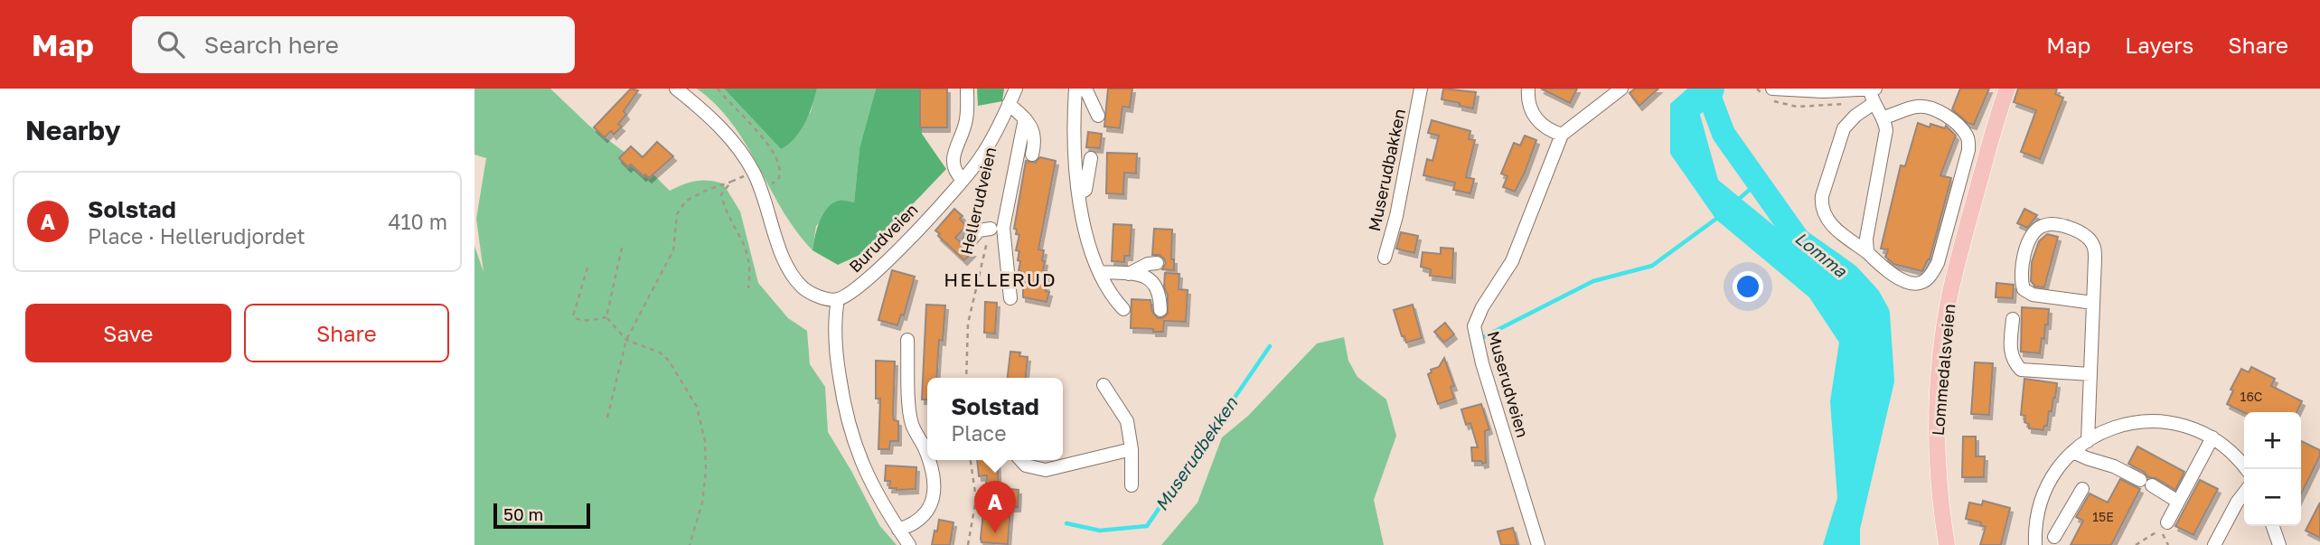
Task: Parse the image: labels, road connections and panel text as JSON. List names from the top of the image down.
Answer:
{
  "streets": {
    "main road": ["Lommedalsveien"],
    "street": ["Muserudbakken", "Burudveien", "Muserudveien"],
    "path": ["Hellerudveien"]
  },
  "districts": ["HELLERUD"],
  "water": ["Lomma", "Muserudbekken"],
  "house_numbers": ["16C", "15E"],
  "scale_bar": "50 m",
  "page": {
    "header": "Map",
    "search": "Search here",
    "nav": ["Map", "Layers", "Share"],
    "heading": "Nearby",
    "list": [
      {
        "mark": "A",
        "name": "Solstad",
        "note": "Place · Hellerudjordet",
        "value": "410 m"
      }
    ],
    "buttons": ["Save", "Share"],
    "popup": ["Solstad", "Place"],
    "map_buttons": ["+", "−"],
    "pins": "A",
    "scale": "50 m"
  }
}
